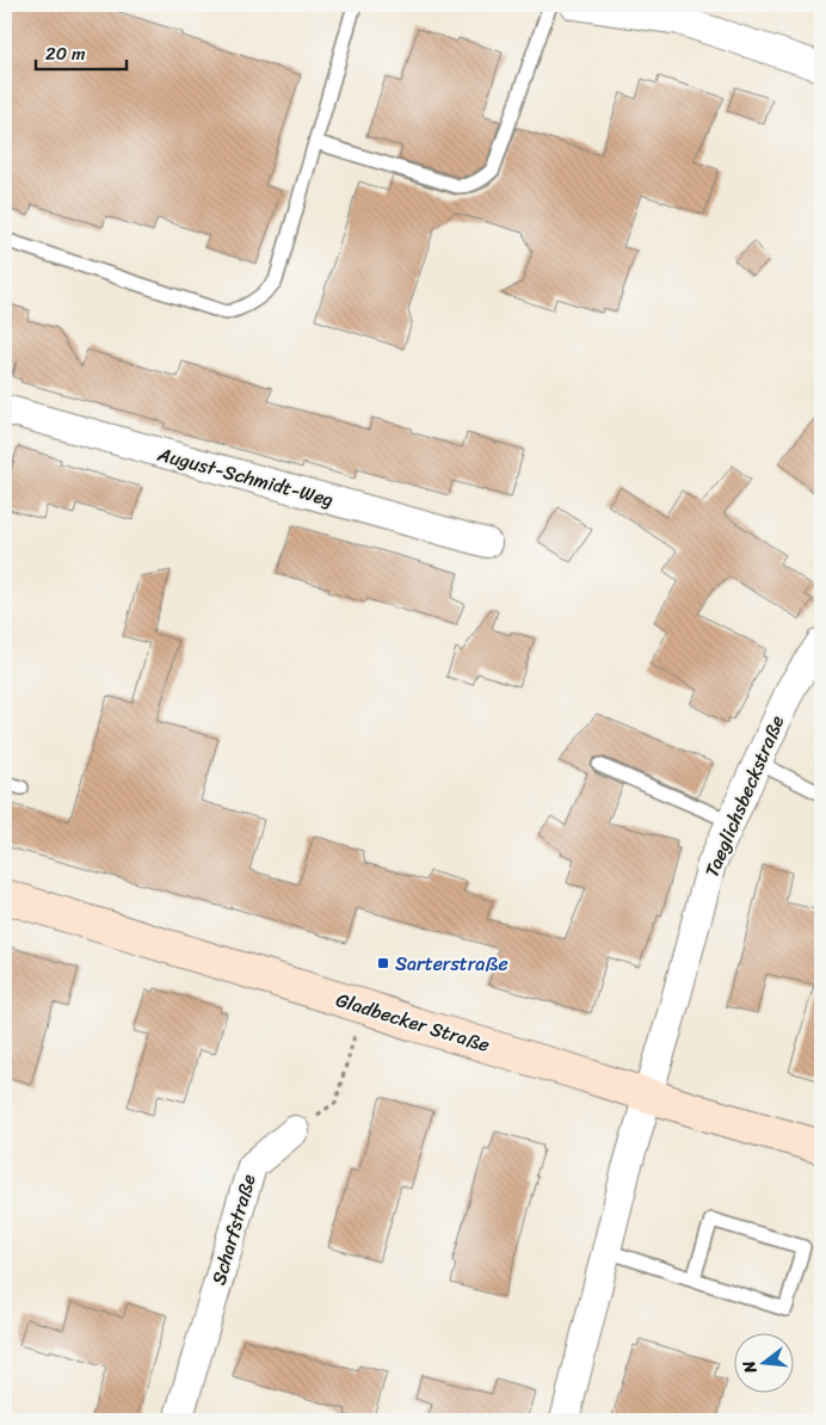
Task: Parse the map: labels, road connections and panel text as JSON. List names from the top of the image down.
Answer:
{
  "streets": {
    "main road": ["Gladbecker Straße"],
    "street": ["August-Schmidt-Weg", "Taeglichsbeckstraße", "Scharfstraße"]
  },
  "crossings": [
    ["Taeglichsbeckstraße", "Gladbecker Straße"]
  ],
  "places": {
    "transit": ["Sarterstraße"]
  },
  "scale_bar": "20 m",
  "north": "left"
}
